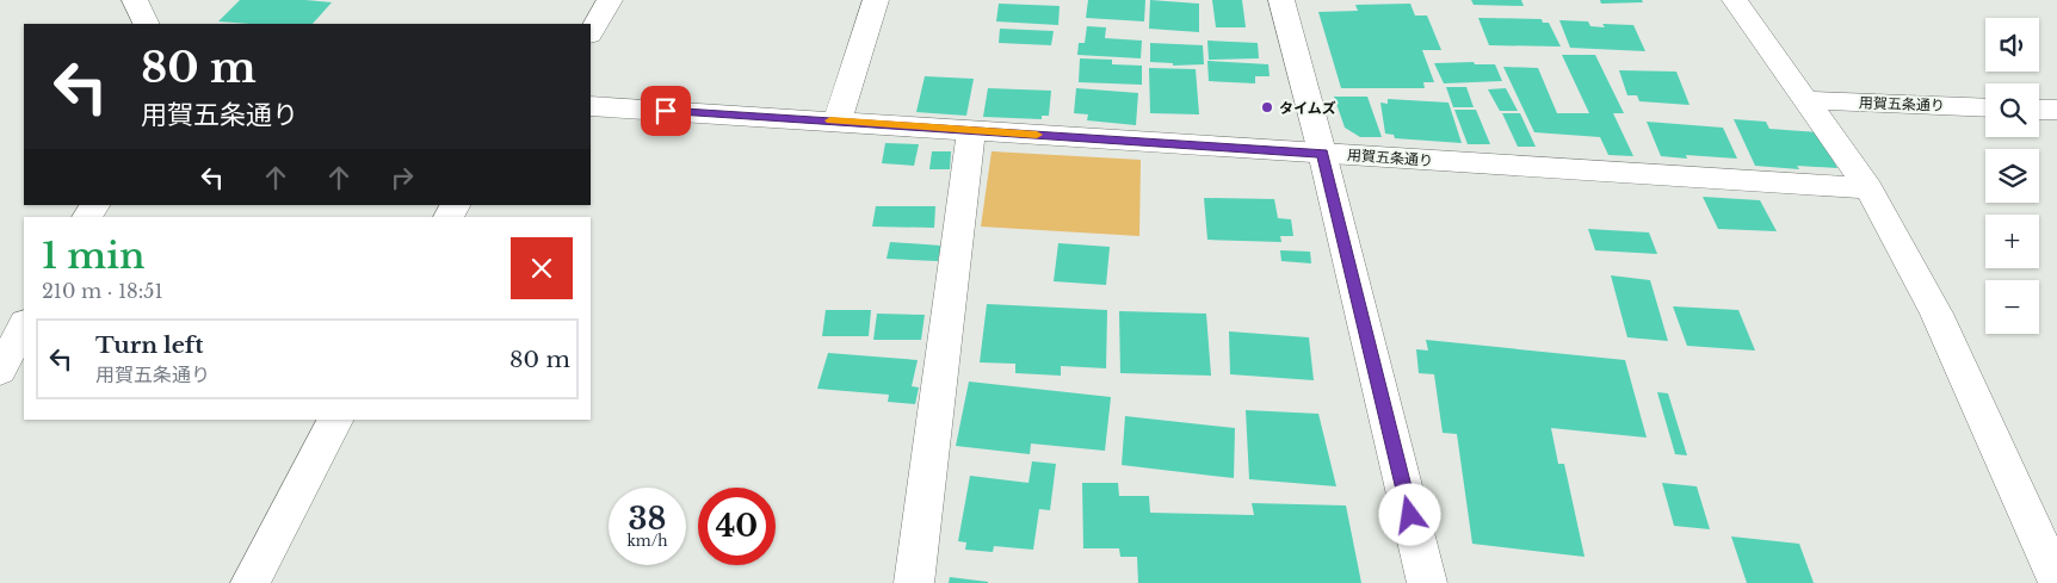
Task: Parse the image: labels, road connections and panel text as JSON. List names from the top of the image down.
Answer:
{
  "streets": {
    "street": ["用賀五条通り"]
  },
  "places": ["タイムズ"],
  "page": {
    "map_buttons": ["+", "−"],
    "turn": ["80 m", "用賀五条通り"],
    "heading": ["1 min", "210 m · 18:51"],
    "list": [
      {
        "name": "Turn left",
        "note": "用賀五条通り",
        "value": "80 m"
      }
    ],
    "speed": "38 km/h",
    "limit": "40"
  }
}
